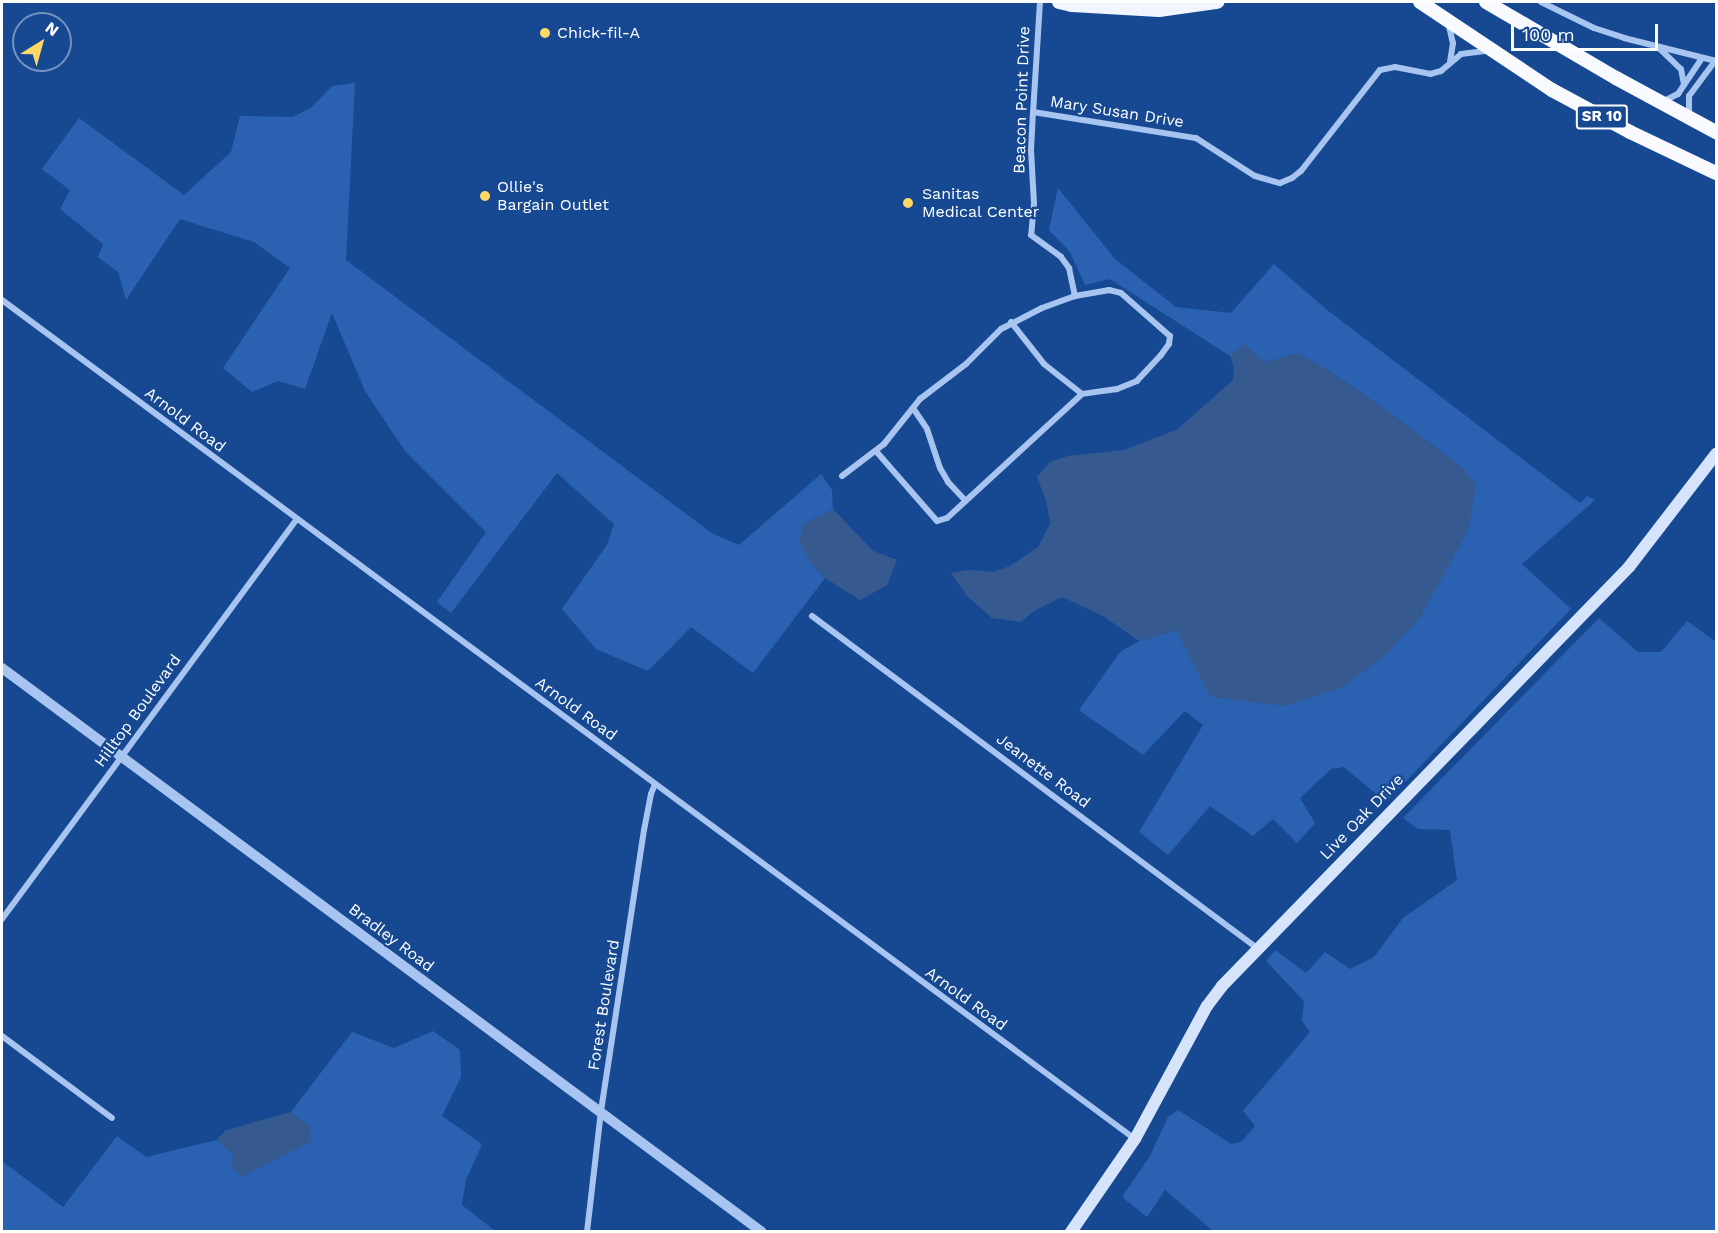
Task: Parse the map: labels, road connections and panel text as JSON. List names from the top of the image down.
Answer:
{
  "streets": {
    "highway": ["SR 10"],
    "main road": ["Live Oak Drive"],
    "street": [
      "Beacon Point Drive",
      "Mary Susan Drive",
      "Arnold Road",
      "Hilltop Boulevard",
      "Jeanette Road",
      "Bradley Road",
      "Forest Boulevard"
    ]
  },
  "crossings": [
    ["Beacon Point Drive", "Mary Susan Drive"],
    ["Mary Susan Drive", "SR 10"],
    ["Arnold Road", "Hilltop Boulevard"],
    ["Arnold Road", "Live Oak Drive"],
    ["Arnold Road", "Forest Boulevard"],
    ["Hilltop Boulevard", "Bradley Road"],
    ["Jeanette Road", "Live Oak Drive"],
    ["Bradley Road", "Forest Boulevard"]
  ],
  "places": ["Chick-fil-A", "Ollie's Bargain Outlet", "Sanitas Medical Center"],
  "scale_bar": "100 m",
  "north": "top right"
}
